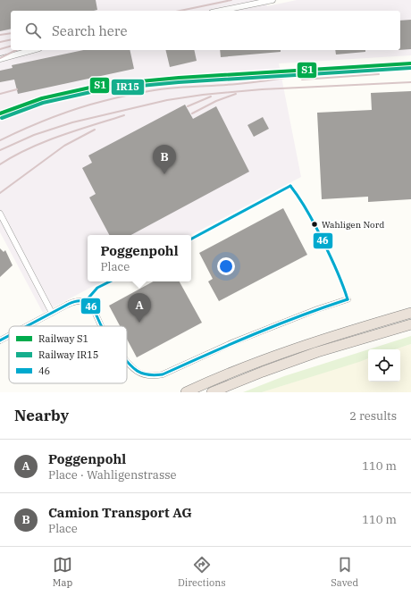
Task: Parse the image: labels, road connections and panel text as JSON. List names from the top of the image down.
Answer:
{
  "places": ["Wahligen Nord"],
  "lines": ["rail line S1", "rail line IR15", "transit line 46"],
  "legend": ["Railway S1", "Railway IR15", "46"],
  "page": {
    "search": "Search here",
    "pins": ["B", "A"],
    "popup": ["Poggenpohl", "Place"],
    "heading": ["Nearby", "2 results"],
    "list": [
      {
        "mark": "A",
        "name": "Poggenpohl",
        "note": "Place · Wahligenstrasse",
        "value": "110 m"
      },
      {
        "mark": "B",
        "name": "Camion Transport AG",
        "note": "Place",
        "value": "110 m"
      }
    ],
    "nav": ["Map", "Directions", "Saved"]
  }
}
